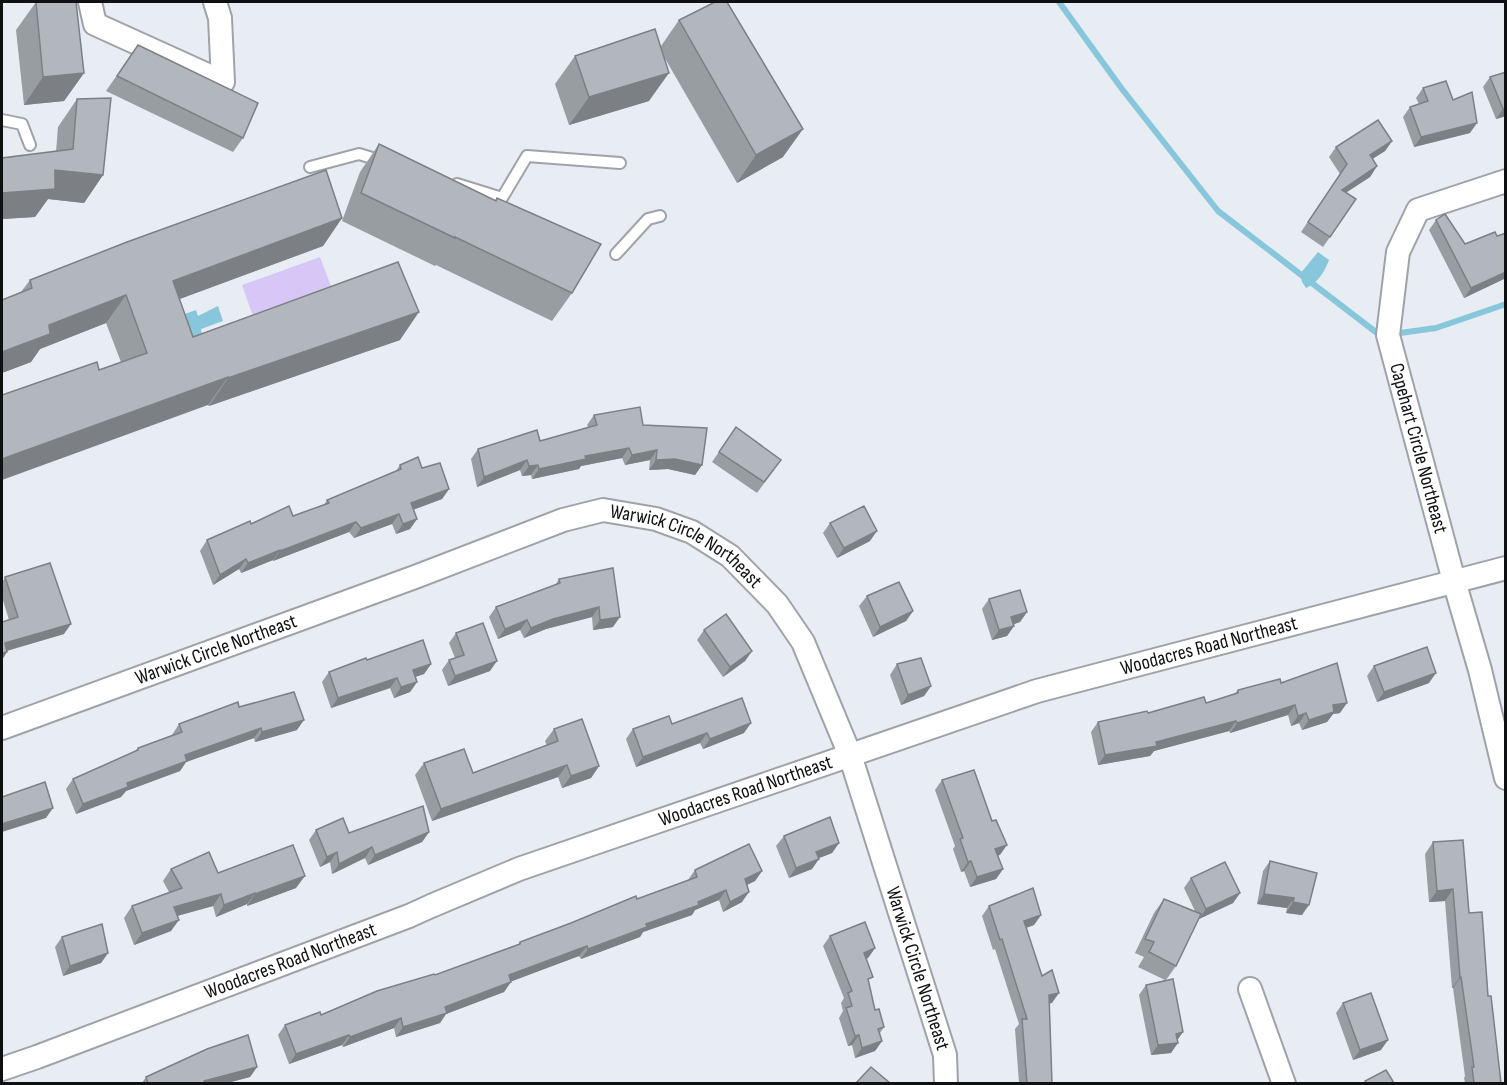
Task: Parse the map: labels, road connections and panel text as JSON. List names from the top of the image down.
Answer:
{
  "streets": {
    "street": ["Capehart Circle Northeast", "Warwick Circle Northeast", "Woodacres Road Northeast"]
  },
  "crossings": [
    ["Capehart Circle Northeast", "Woodacres Road Northeast"],
    ["Warwick Circle Northeast", "Woodacres Road Northeast"]
  ]
}
